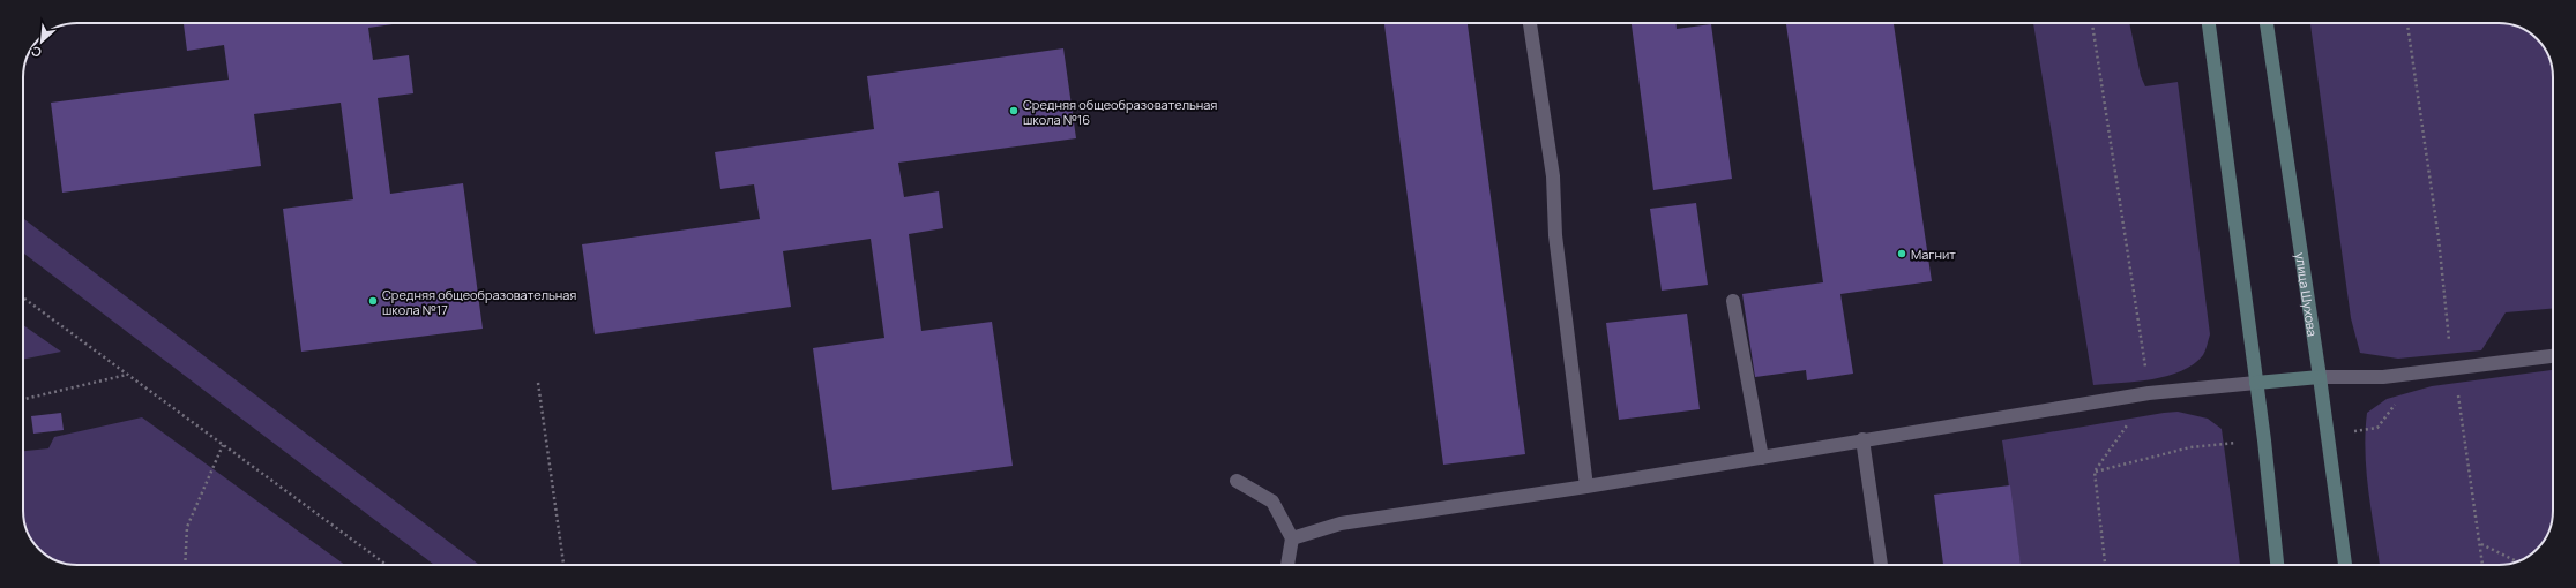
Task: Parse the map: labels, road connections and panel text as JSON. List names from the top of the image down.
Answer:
{
  "streets": {
    "main road": ["улица Шухова"]
  },
  "places": ["Средняя общеобразовательная школа №16", "Магнит", "Средняя общеобразовательная школа №17"],
  "north": "bottom left"
}
